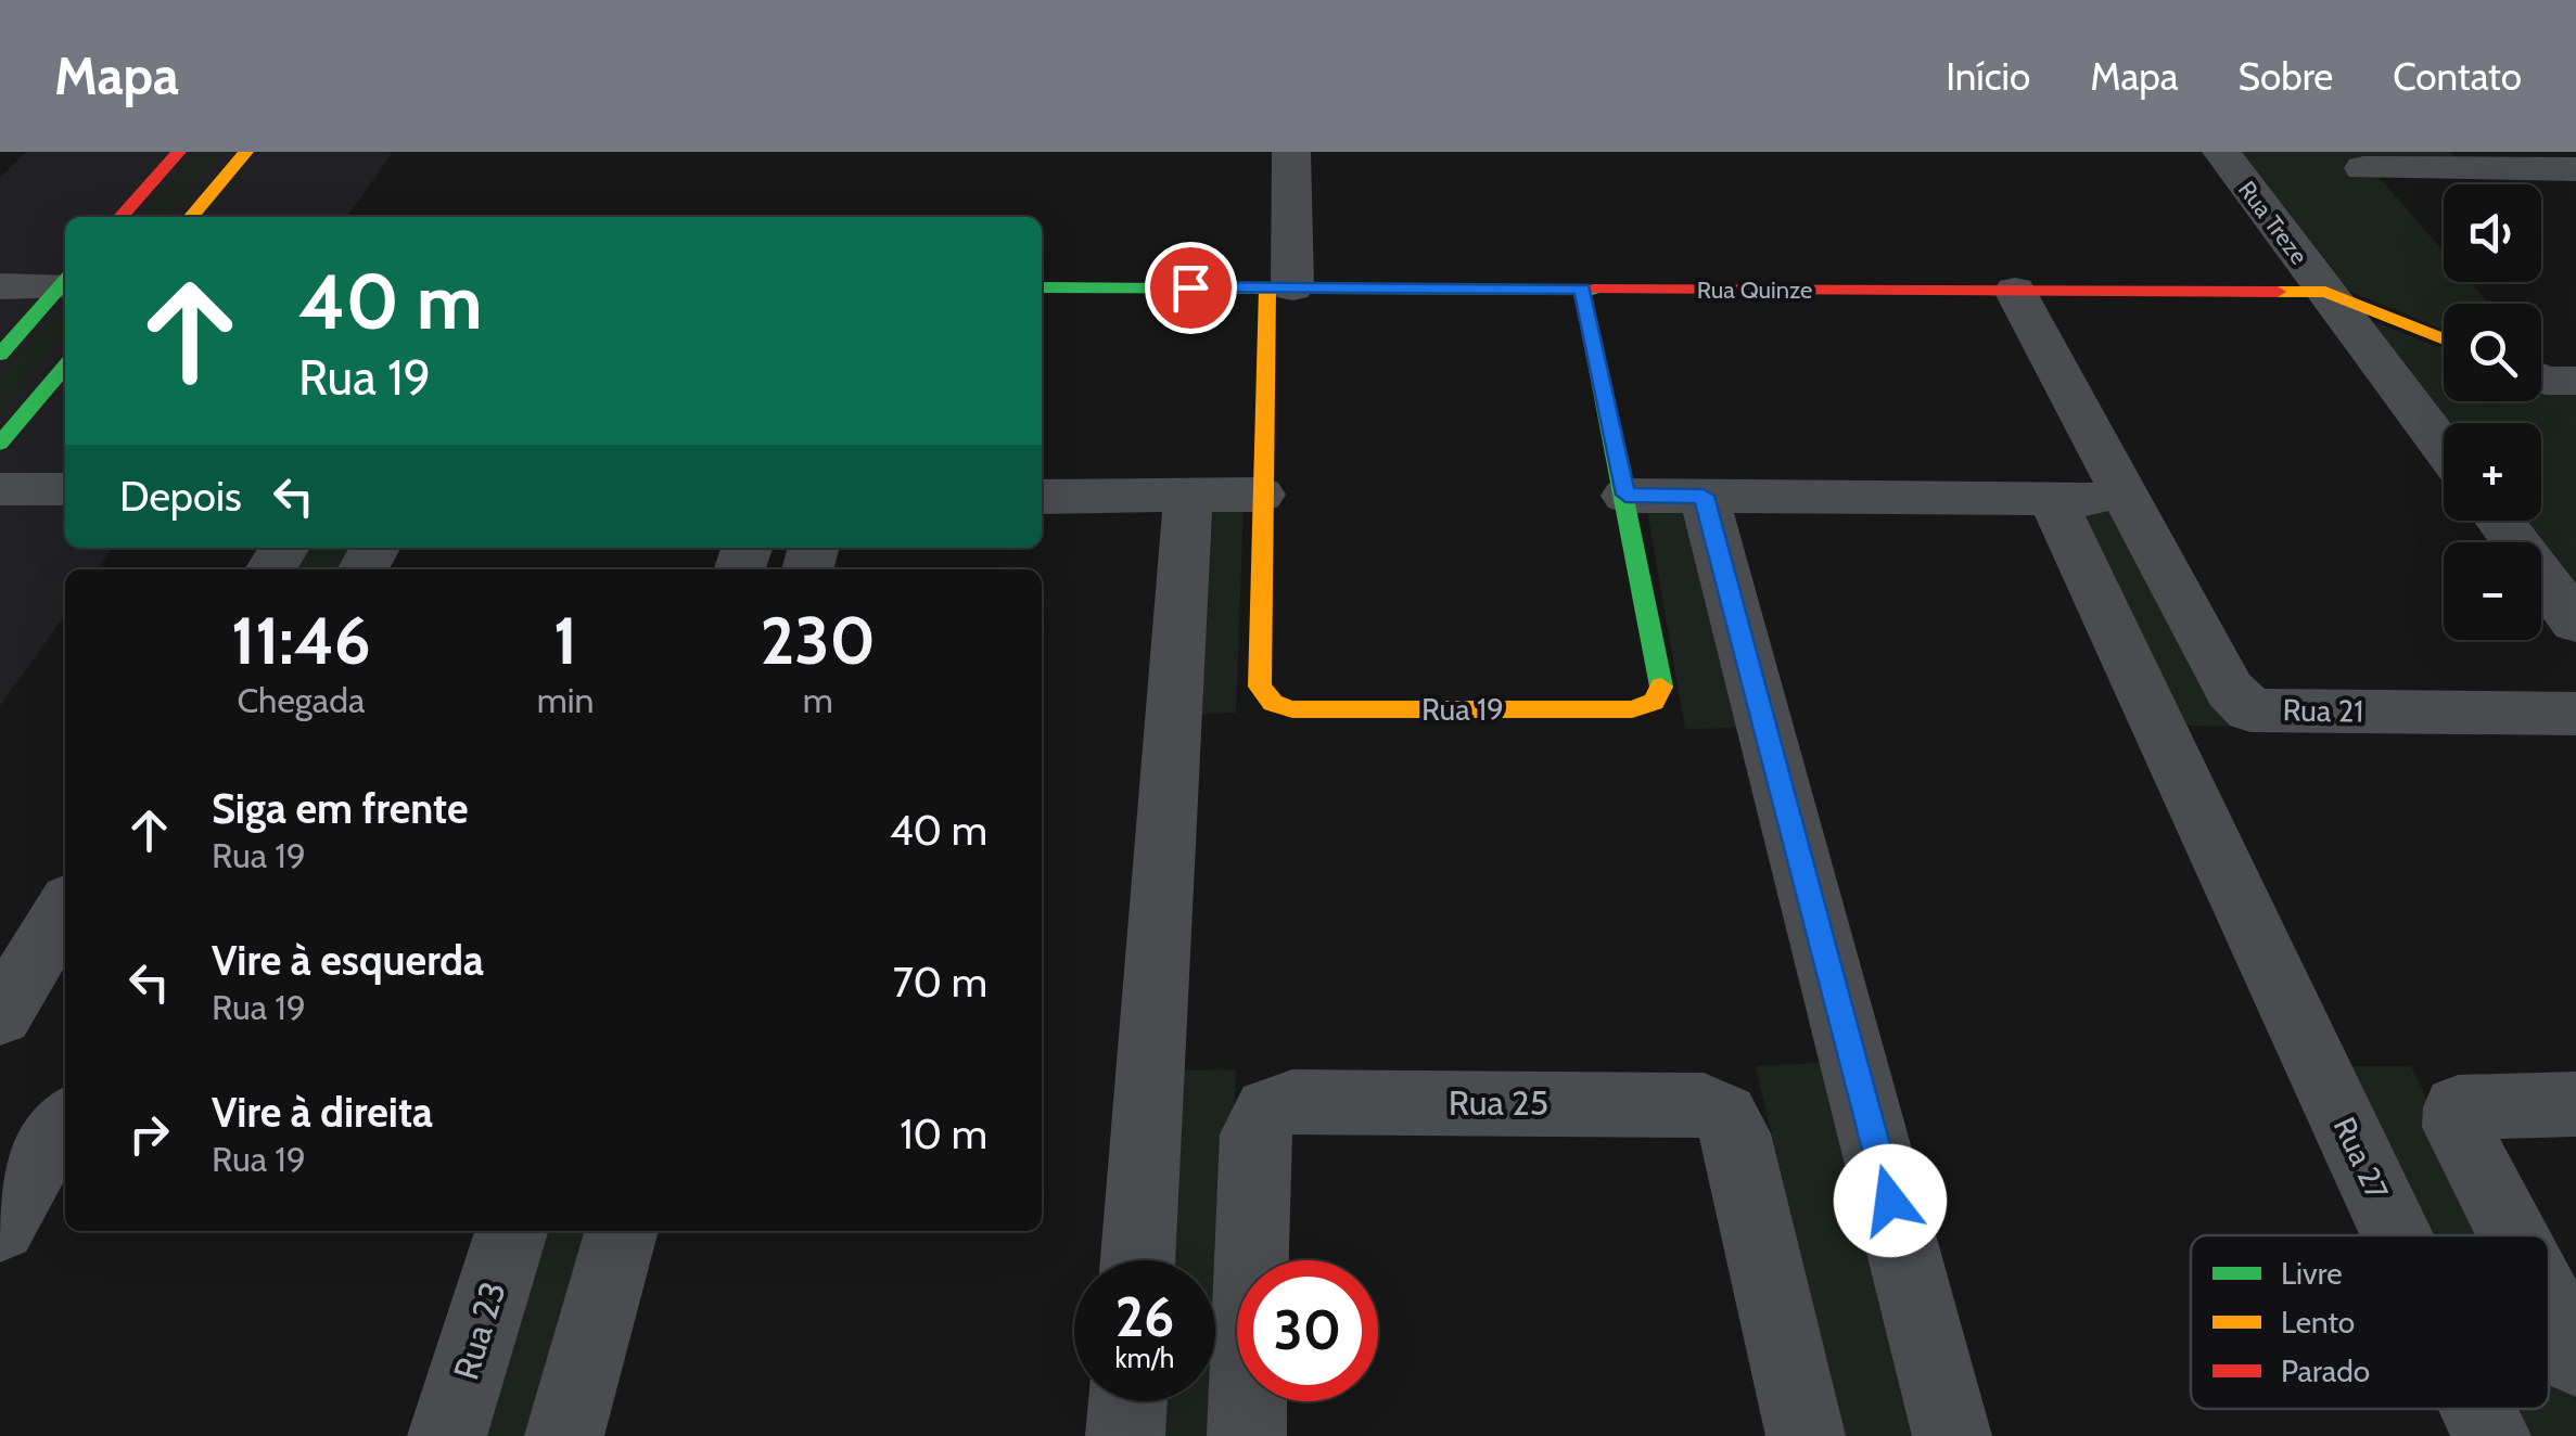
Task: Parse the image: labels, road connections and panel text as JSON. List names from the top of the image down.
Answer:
{
  "streets": {
    "street": [
      "Rua Treze",
      "Rua Quinze",
      "Rua 19",
      "Rua 21",
      "Rua 25",
      "Rua 27",
      "Rua 23"
    ]
  },
  "crossings": [
    ["Rua Treze", "Rua Quinze"],
    ["Rua Quinze", "Rua 19"],
    ["Rua Quinze", "Rua 21"]
  ],
  "legend": ["Livre", "Lento", "Parado"],
  "page": {
    "header": "Mapa",
    "nav": [
      "Início",
      "Mapa",
      "Sobre",
      "Contato"
    ],
    "map_buttons": ["+", "−"],
    "turn": ["40 m", "Rua 19"],
    "then": "Depois",
    "eta": [
      "11:46",
      "Chegada",
      "1",
      "min",
      "230",
      "m"
    ],
    "list": [
      {
        "name": "Siga em frente",
        "note": "Rua 19",
        "value": "40 m"
      },
      {
        "name": "Vire à esquerda",
        "note": "Rua 19",
        "value": "70 m"
      },
      {
        "name": "Vire à direita",
        "note": "Rua 19",
        "value": "10 m"
      }
    ],
    "speed": "26 km/h",
    "limit": "30"
  }
}
